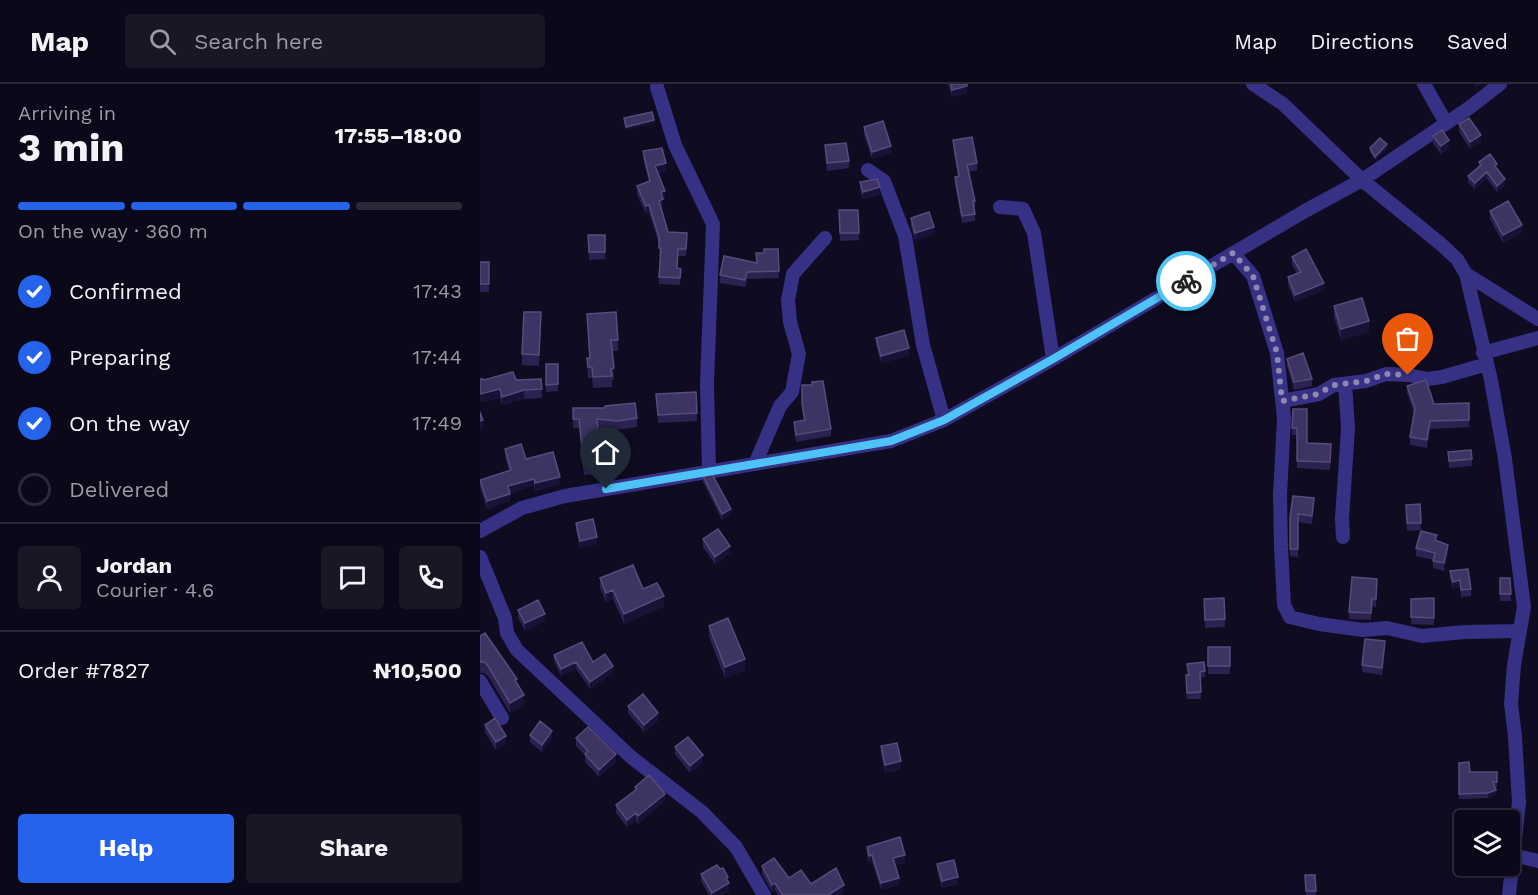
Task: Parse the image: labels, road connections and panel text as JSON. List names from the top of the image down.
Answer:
{
  "page": {
    "header": "Map",
    "search": "Search here",
    "nav": ["Map", "Directions", "Saved"],
    "heading": ["3 min", "Arriving in", "17:55–18:00"],
    "panel": [
      "Jordan",
      "Courier · 4.6",
      "Order #7827",
      "₦10,500"
    ],
    "bar": "On the way · 360 m",
    "list": [
      ["Confirmed", "17:43"],
      ["Preparing", "17:44"],
      ["On the way", "17:49"],
      "Delivered"
    ],
    "buttons": ["Help", "Share"]
  }
}
